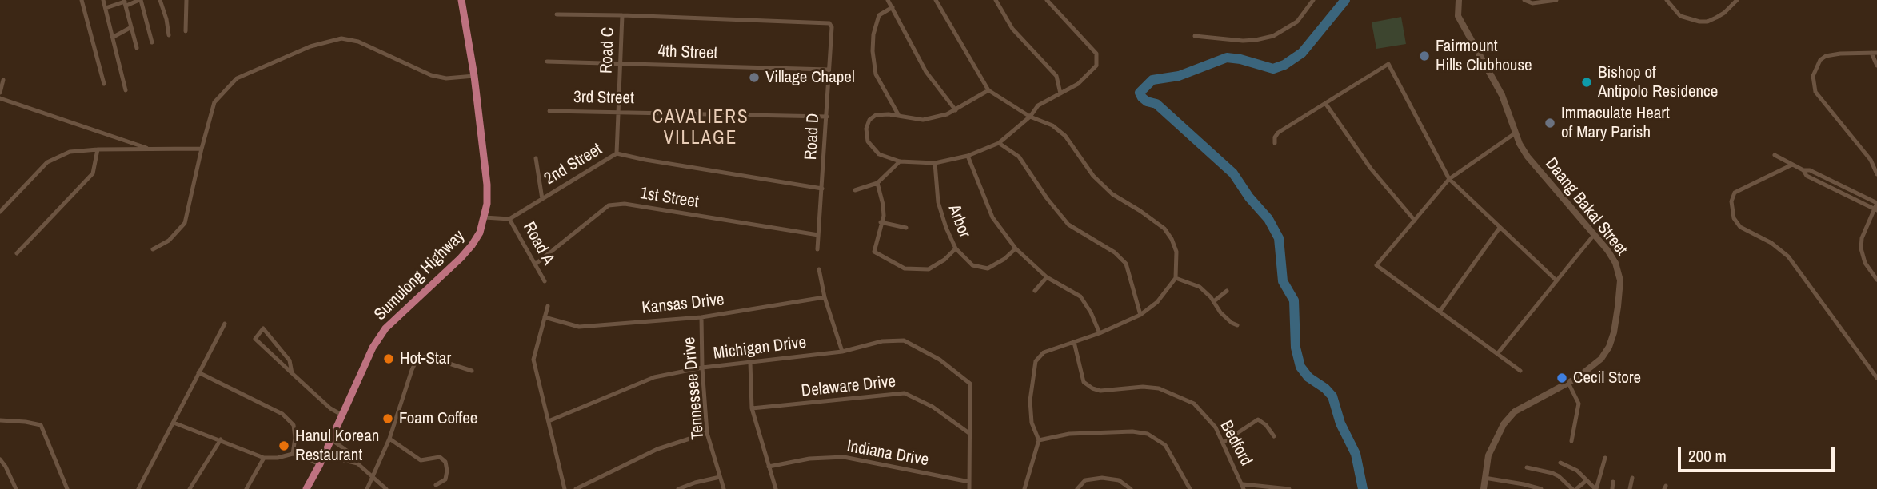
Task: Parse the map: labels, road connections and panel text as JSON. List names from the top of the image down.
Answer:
{
  "streets": {
    "main road": ["Sumulong Highway"],
    "street": [
      "Road C",
      "4th Street",
      "3rd Street",
      "Road D",
      "2nd Street",
      "1st Street",
      "Daang Bakal Street",
      "Arbor",
      "Road A",
      "Kansas Drive",
      "Michigan Drive",
      "Delaware Drive",
      "Tennessee Drive",
      "Bedford",
      "Indiana Drive"
    ]
  },
  "crossings": [
    ["Road C", "4th Street"],
    ["Road C", "3rd Street"],
    ["Road C", "Road D"],
    ["Road C", "2nd Street"],
    ["4th Street", "Road D"],
    ["3rd Street", "Road D"],
    ["Road D", "2nd Street"],
    ["Road D", "1st Street"],
    ["2nd Street", "Road A"],
    ["1st Street", "Road A"],
    ["Kansas Drive", "Tennessee Drive"],
    ["Michigan Drive", "Delaware Drive"],
    ["Michigan Drive", "Tennessee Drive"]
  ],
  "districts": ["CAVALIERS VILLAGE"],
  "places": [
    "Fairmount Hills Clubhouse",
    "Village Chapel",
    "Bishop of Antipolo Residence",
    "Immaculate Heart of Mary Parish",
    "Hot-Star",
    "Cecil Store",
    "Foam Coffee",
    "Hanul Korean Restaurant"
  ],
  "scale_bar": "200 m"
}
